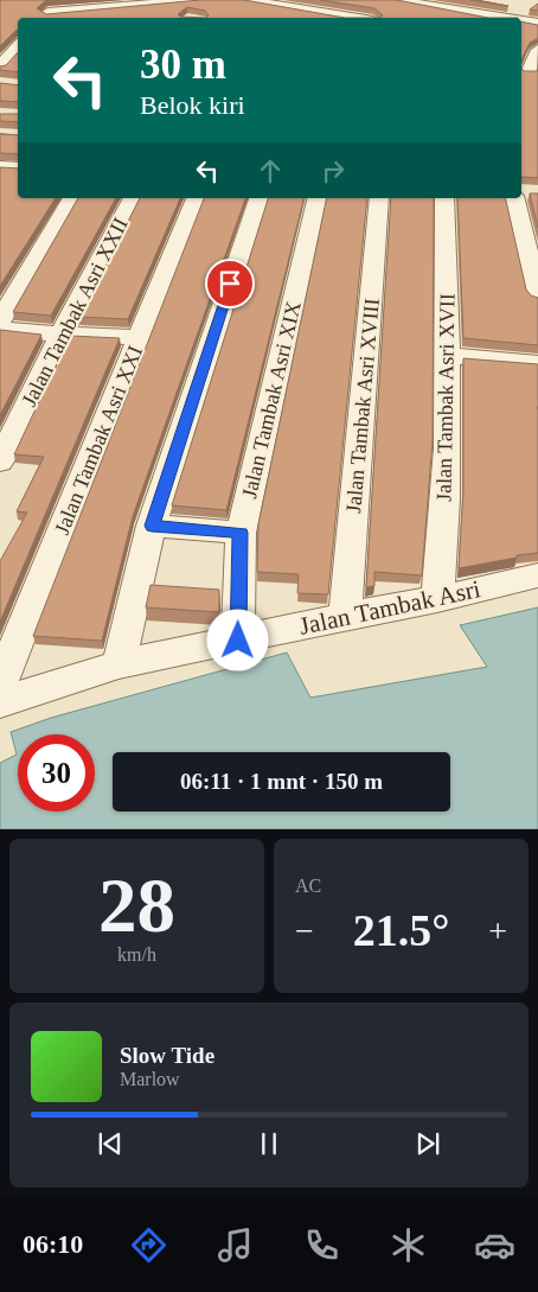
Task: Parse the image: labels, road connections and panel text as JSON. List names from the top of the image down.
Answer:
{
  "streets": {
    "street": [
      "Jalan Tambak Asri XXII",
      "Jalan Tambak Asri XVII",
      "Jalan Tambak Asri XIX",
      "Jalan Tambak Asri XVIII",
      "Jalan Tambak Asri XXI",
      "Jalan Tambak Asri"
    ]
  },
  "crossings": [
    ["Jalan Tambak Asri XVII", "Jalan Tambak Asri"],
    ["Jalan Tambak Asri XIX", "Jalan Tambak Asri"],
    ["Jalan Tambak Asri XVIII", "Jalan Tambak Asri"]
  ],
  "page": {
    "turn": ["30 m", "Belok kiri"],
    "limit": "30",
    "trip": "06:11 · 1 mnt · 150 m",
    "tile": [
      ["28", "km/h"],
      "AC"
    ],
    "heat": ["−", "21.5°", "+"],
    "song": ["Slow Tide", "Marlow"],
    "tabs": "06:10"
  }
}
